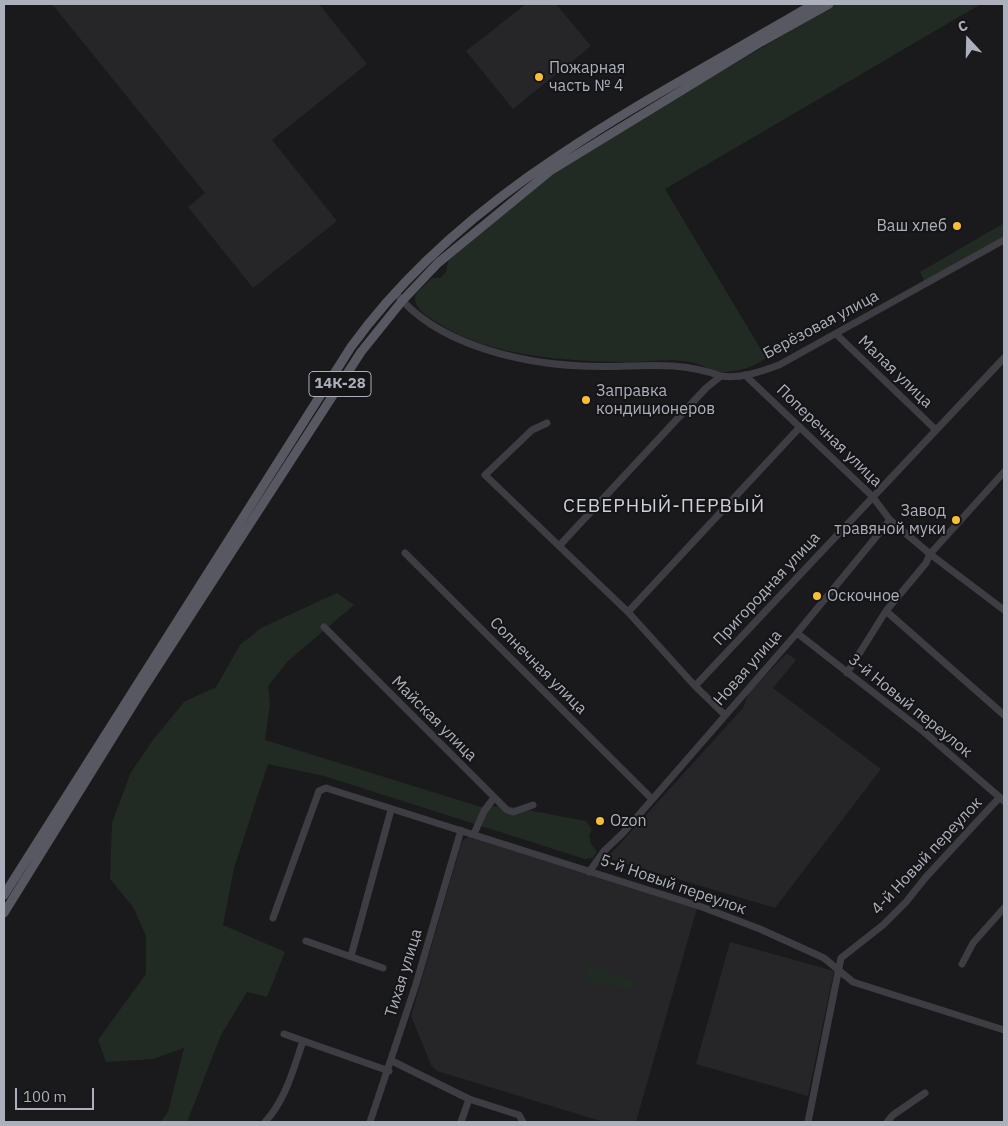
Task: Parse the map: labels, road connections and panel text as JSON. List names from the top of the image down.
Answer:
{
  "streets": {
    "main road": ["14К-28"],
    "street": [
      "Берёзовая улица",
      "Малая улица",
      "Поперечная улица",
      "Пригородная улица",
      "Солнечная улица",
      "Новая улица",
      "3-й Новый переулок",
      "Майская улица",
      "4-й Новый переулок",
      "5-й Новый переулок",
      "Тихая улица"
    ]
  },
  "crossings": [
    ["Берёзовая улица", "Малая улица"],
    ["Берёзовая улица", "Поперечная улица"],
    ["Малая улица", "Пригородная улица"],
    ["Поперечная улица", "Пригородная улица"],
    ["Поперечная улица", "Новая улица"],
    ["Солнечная улица", "Новая улица"],
    ["Новая улица", "3-й Новый переулок"],
    ["Новая улица", "5-й Новый переулок"],
    ["3-й Новый переулок", "4-й Новый переулок"],
    ["4-й Новый переулок", "5-й Новый переулок"],
    ["5-й Новый переулок", "Тихая улица"]
  ],
  "districts": ["СЕВЕРНЫЙ-ПЕРВЫЙ"],
  "places": [
    "Пожарная часть № 4",
    "Ваш хлеб",
    "Заправка кондиционеров",
    "Завод травяной муки",
    "Оскочное",
    "Ozon"
  ],
  "scale_bar": "100 m",
  "north": "top"
}
